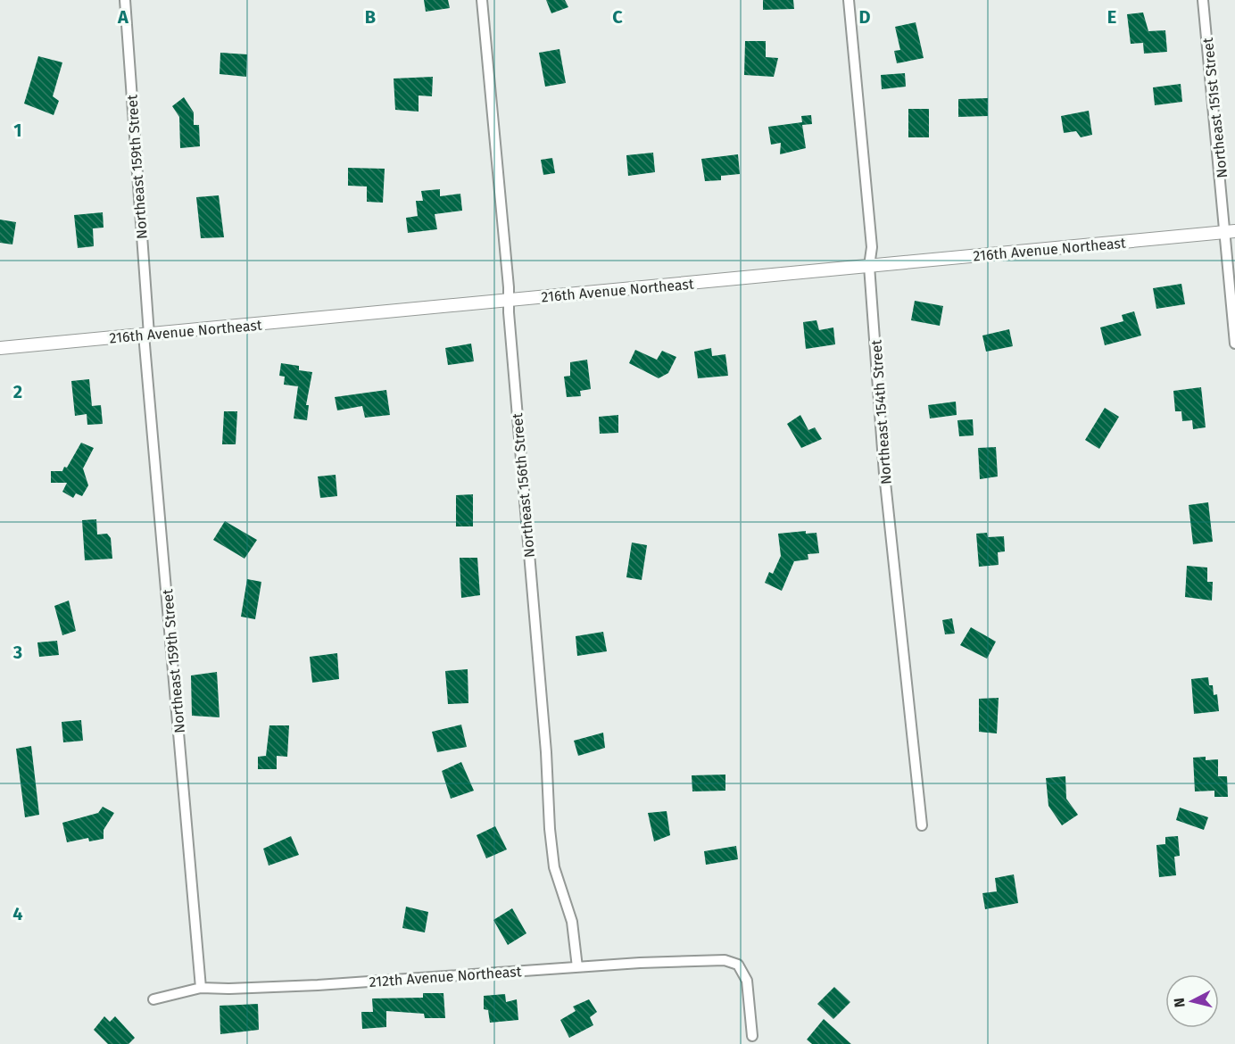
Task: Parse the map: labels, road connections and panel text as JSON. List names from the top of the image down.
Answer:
{
  "streets": {
    "street": [
      "Northeast 151st Street",
      "Northeast 159th Street",
      "216th Avenue Northeast",
      "Northeast 154th Street",
      "Northeast 156th Street",
      "212th Avenue Northeast"
    ]
  },
  "crossings": [
    ["Northeast 151st Street", "216th Avenue Northeast"],
    ["Northeast 159th Street", "216th Avenue Northeast"],
    ["Northeast 159th Street", "212th Avenue Northeast"],
    ["216th Avenue Northeast", "Northeast 154th Street"],
    ["216th Avenue Northeast", "Northeast 156th Street"],
    ["Northeast 156th Street", "212th Avenue Northeast"]
  ],
  "north": "left",
  "grid": {
    "columns": [
      "A",
      "B",
      "C",
      "D",
      "E"
    ],
    "rows": [
      "1",
      "2",
      "3",
      "4"
    ]
  }
}
